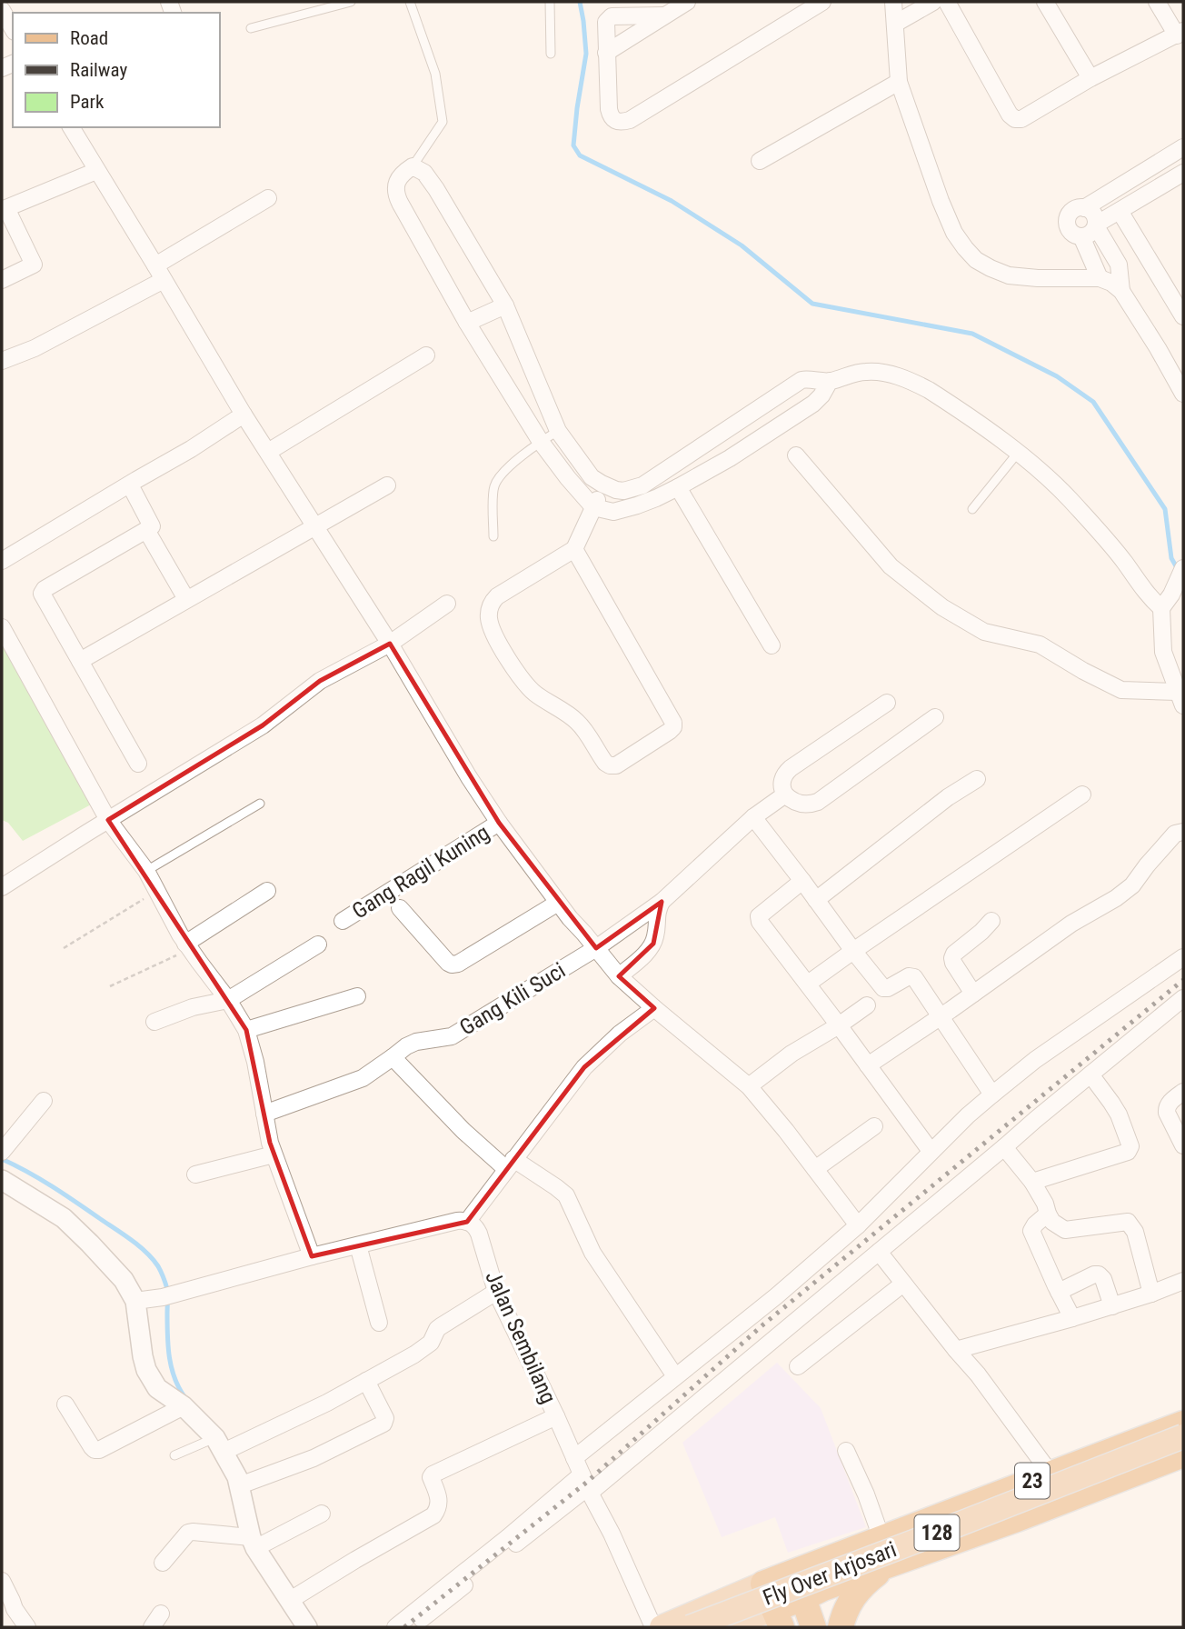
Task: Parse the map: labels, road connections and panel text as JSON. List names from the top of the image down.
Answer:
{
  "streets": {
    "highway": ["23"],
    "main road": ["128", "Fly Over Arjosari"],
    "street": ["Gang Ragil Kuning", "Gang Kili Suci", "Jalan Sembilang"]
  },
  "crossings": [
    ["23", "Fly Over Arjosari"]
  ],
  "legend": ["Road", "Railway", "Park"]
}
